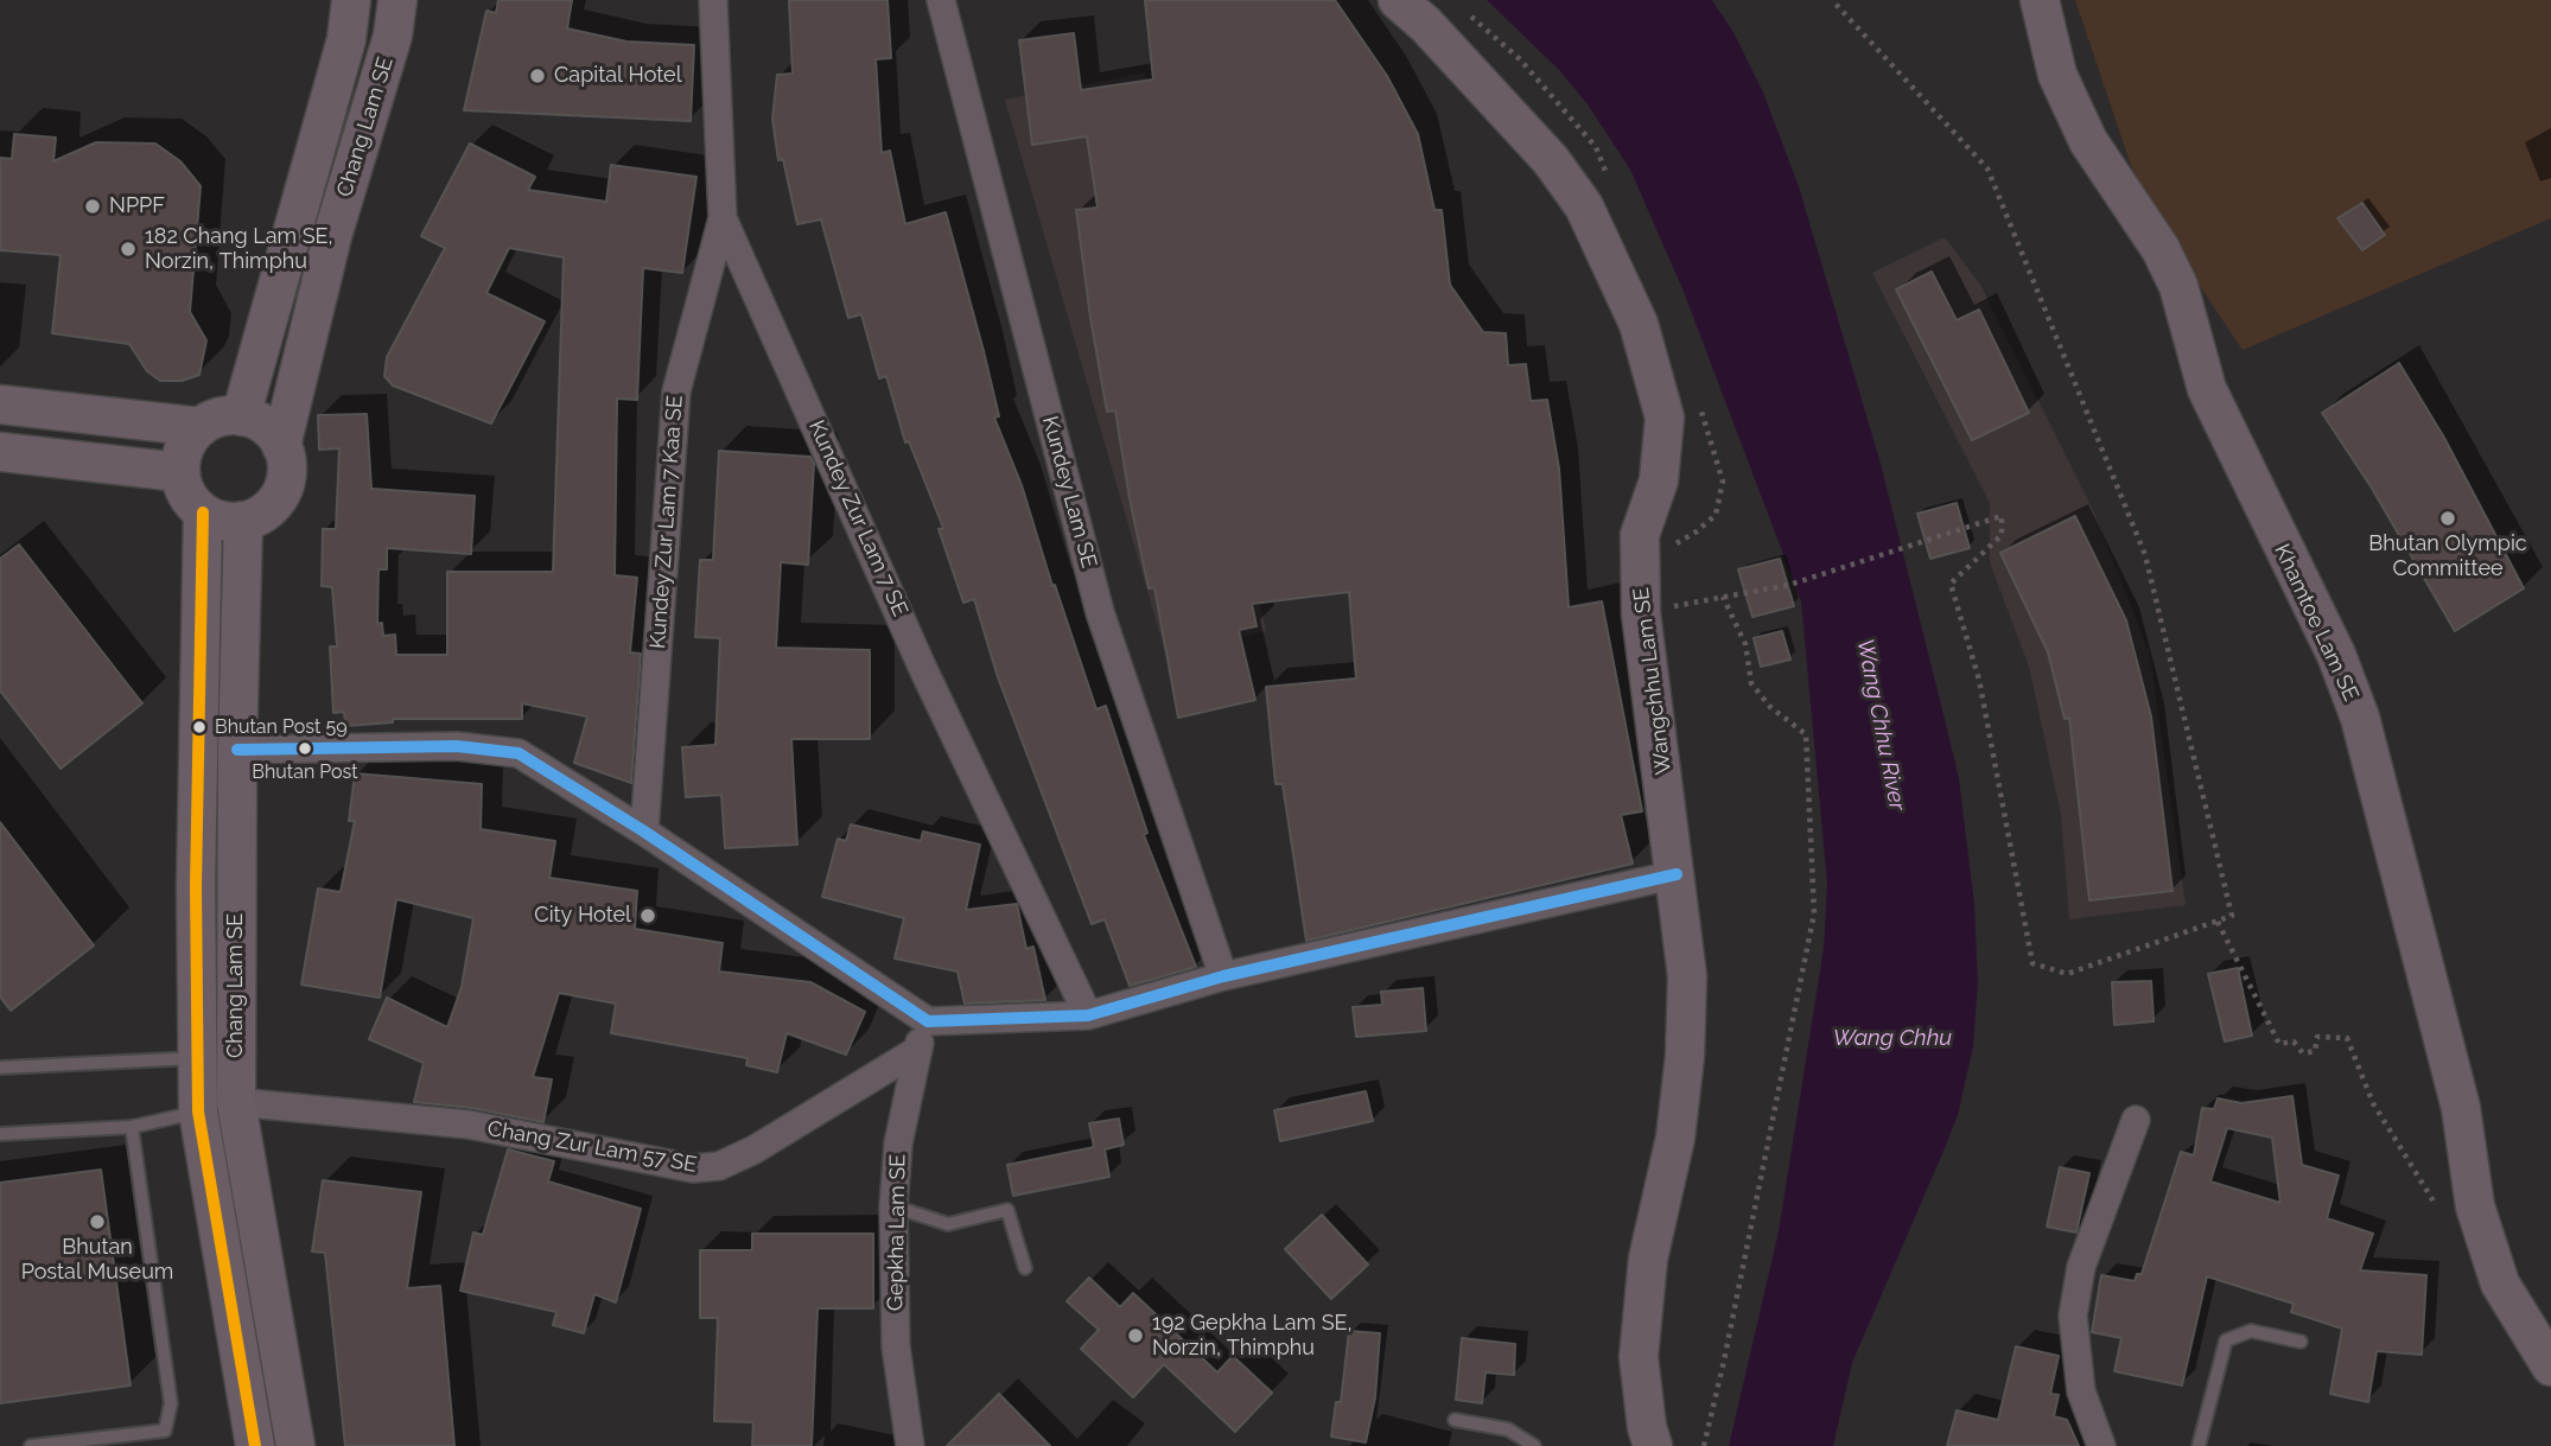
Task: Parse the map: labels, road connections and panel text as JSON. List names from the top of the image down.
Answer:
{
  "streets": {
    "main road": ["Chang Lam SE", "Khamtoe Lam SE", "Wangchhu Lam SE"],
    "street": [
      "Kundey Lam SE",
      "Kundey Zur Lam 7 SE",
      "Kundey Zur Lam 7 Kaa SE",
      "Chang Zur Lam 57 SE",
      "Gepkha Lam SE"
    ]
  },
  "crossings": [
    ["Chang Lam SE", "Chang Zur Lam 57 SE"],
    ["Kundey Zur Lam 7 SE", "Kundey Zur Lam 7 Kaa SE"],
    ["Chang Zur Lam 57 SE", "Gepkha Lam SE"]
  ],
  "water": ["Wang Chhu River", "Wang Chhu"],
  "places": [
    "Capital Hotel",
    "NPPF",
    "182 Chang Lam SE, Norzin, Thimphu",
    "Bhutan Olympic Committee",
    "Bhutan Post 59",
    "Bhutan Post",
    "City Hotel",
    "Bhutan Postal Museum",
    "192 Gepkha Lam SE, Norzin, Thimphu"
  ]
}
